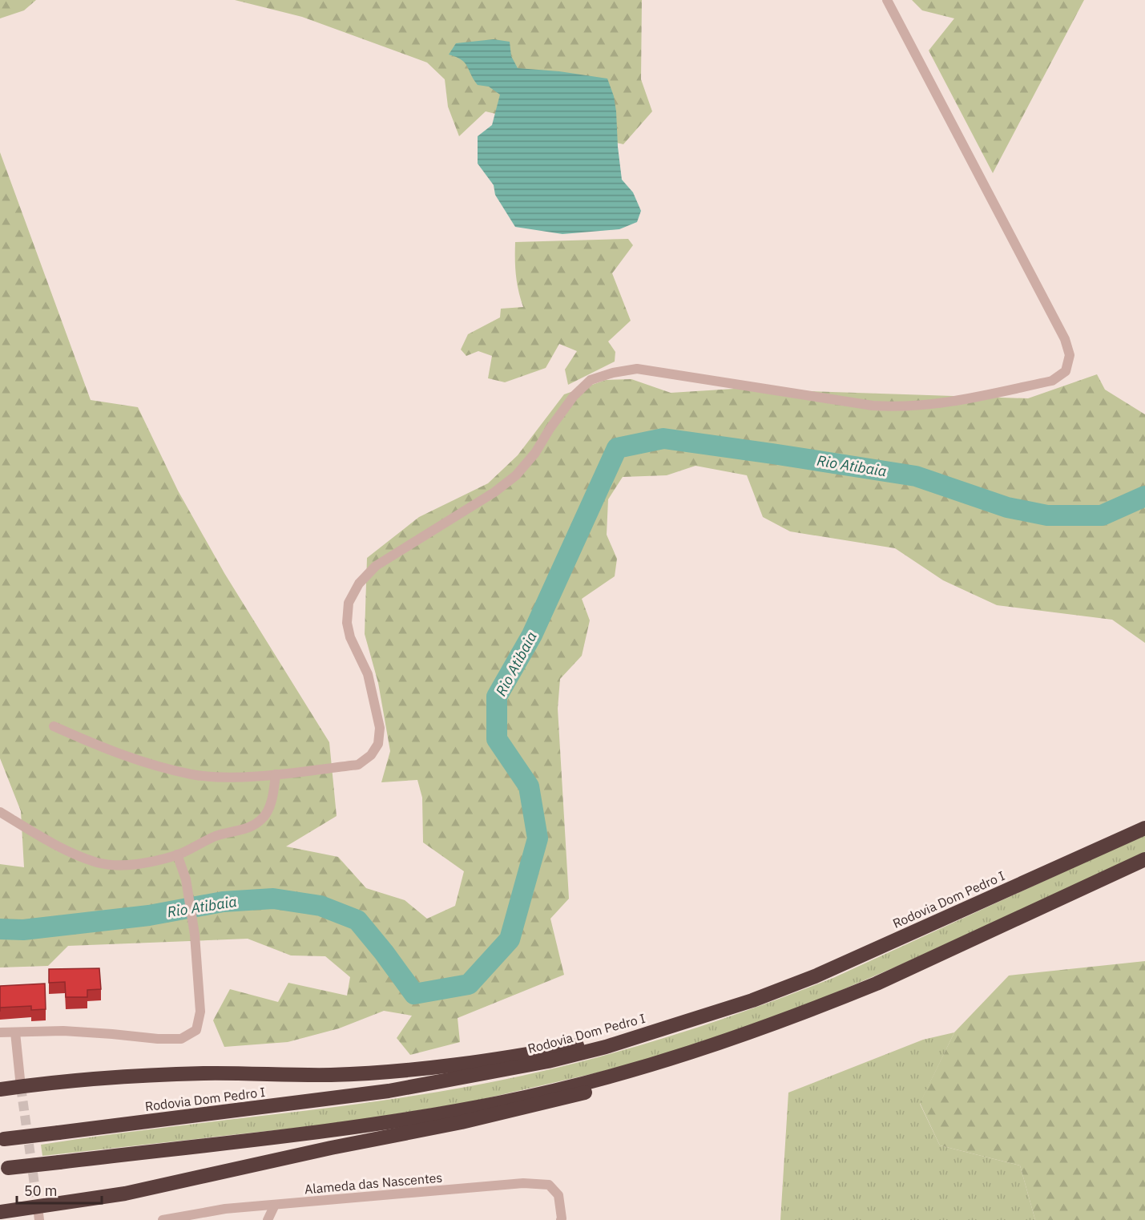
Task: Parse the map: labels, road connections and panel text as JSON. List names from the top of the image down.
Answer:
{
  "streets": {
    "highway": ["Rodovia Dom Pedro I"],
    "street": ["Alameda das Nascentes"]
  },
  "water": ["Rio Atibaia"],
  "scale_bar": "50 m"
}
